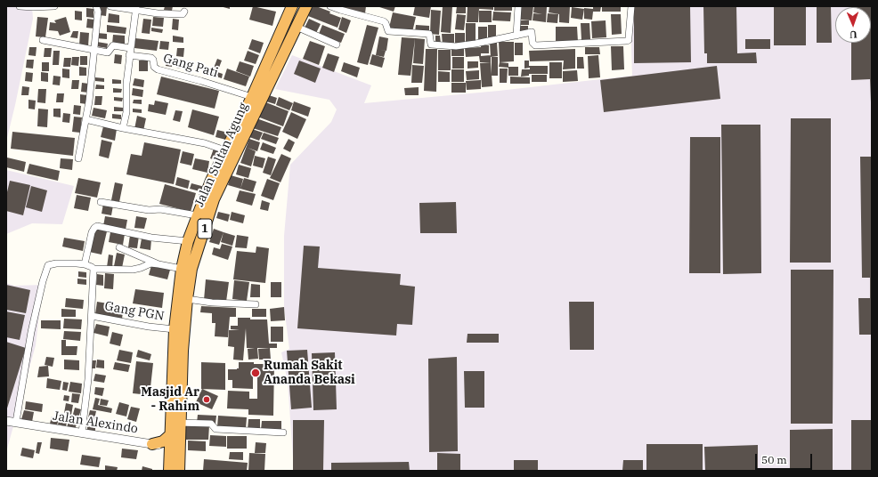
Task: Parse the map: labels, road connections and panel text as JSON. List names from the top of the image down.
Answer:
{
  "streets": {
    "highway": ["Jalan Sultan Agung", "1"],
    "street": ["Gang Pati", "Gang PGN", "Jalan Alexindo"]
  },
  "crossings": [
    ["Gang Pati", "Jalan Sultan Agung"],
    ["Jalan Sultan Agung", "Gang PGN"]
  ],
  "places": ["Rumah Sakit Ananda Bekasi", "Masjid Ar - Rahim"],
  "scale_bar": "50 m",
  "north": "bottom"
}
